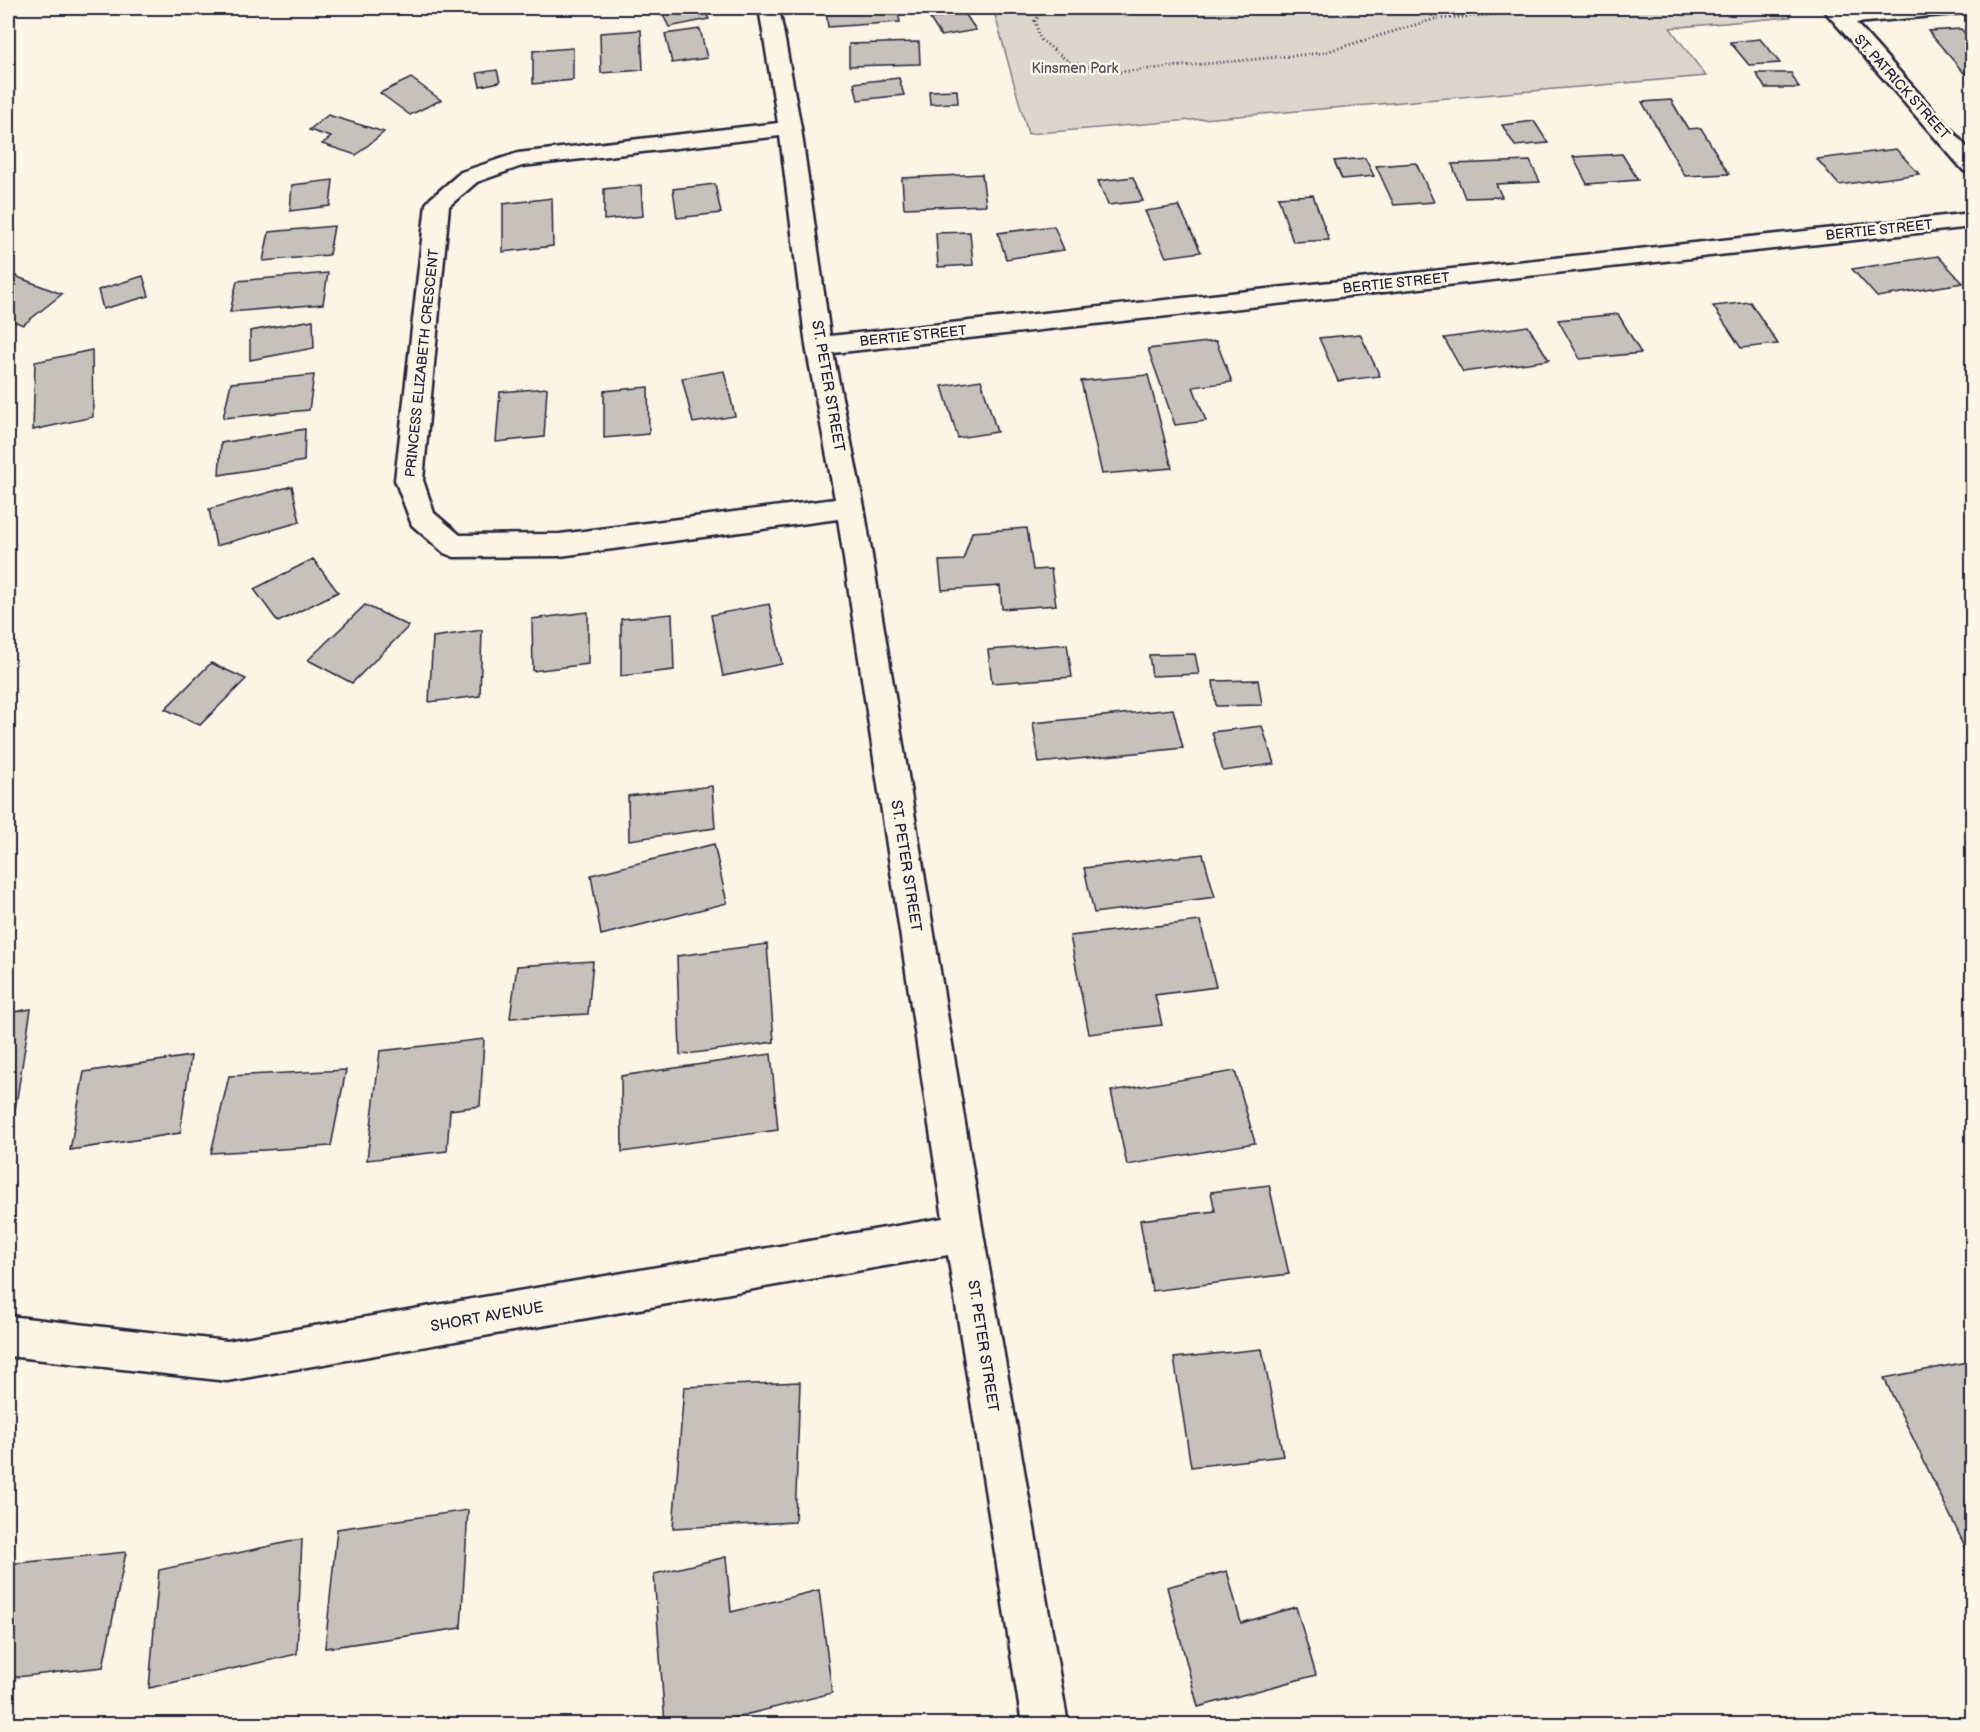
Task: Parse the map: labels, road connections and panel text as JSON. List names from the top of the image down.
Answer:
{
  "streets": {
    "street": [
      "ST. PATRICK STREET",
      "BERTIE STREET",
      "PRINCESS ELIZABETH CRESCENT",
      "ST. PETER STREET",
      "SHORT AVENUE"
    ]
  },
  "crossings": [
    ["BERTIE STREET", "ST. PETER STREET"],
    ["PRINCESS ELIZABETH CRESCENT", "ST. PETER STREET"],
    ["ST. PETER STREET", "SHORT AVENUE"]
  ],
  "parks": ["Kinsmen Park"]
}
